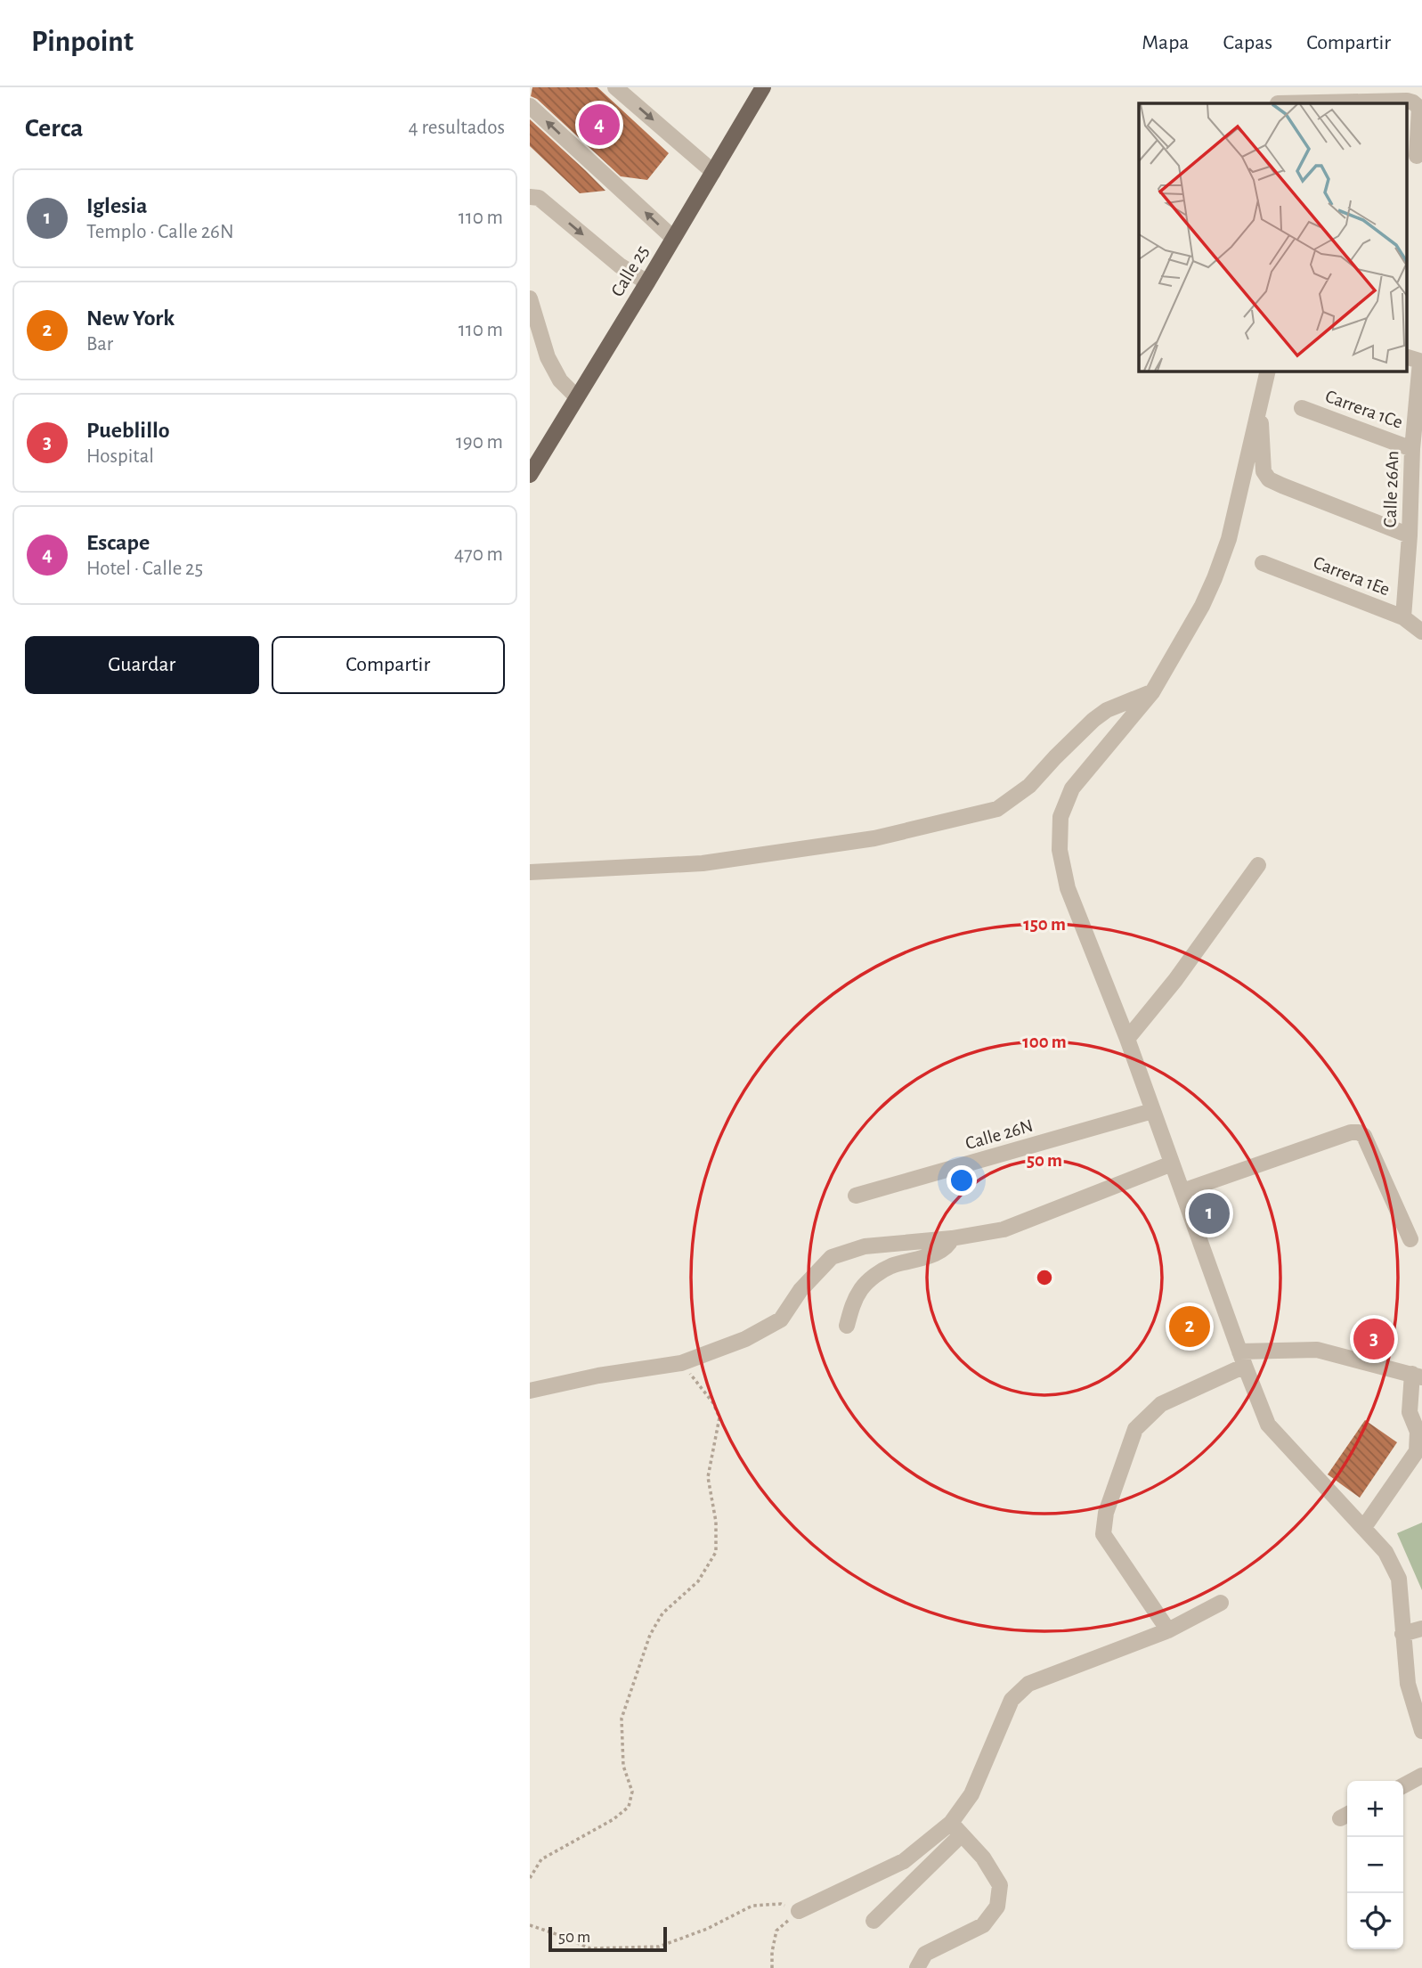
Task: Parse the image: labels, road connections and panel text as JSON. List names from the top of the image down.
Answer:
{
  "streets": {
    "main road": ["Calle 25"],
    "street": [
      "Carrera 1Ce",
      "Calle 26An",
      "Carrera 1Ee",
      "Calle 26N"
    ]
  },
  "crossings": [
    ["Carrera 1Ce", "Calle 26An"],
    ["Calle 26An", "Carrera 1Ee"]
  ],
  "scale_bar": "50 m",
  "page": {
    "header": "Pinpoint",
    "nav": ["Mapa", "Capas", "Compartir"],
    "heading": ["Cerca", "4 resultados"],
    "pins": [
      "4",
      "1",
      "2",
      "3"
    ],
    "list": [
      {
        "mark": "1",
        "name": "Iglesia",
        "note": "Templo · Calle 26N",
        "value": "110 m"
      },
      {
        "mark": "2",
        "name": "New York",
        "note": "Bar",
        "value": "110 m"
      },
      {
        "mark": "3",
        "name": "Pueblillo",
        "note": "Hospital",
        "value": "190 m"
      },
      {
        "mark": "4",
        "name": "Escape",
        "note": "Hotel · Calle 25",
        "value": "470 m"
      }
    ],
    "buttons": ["Guardar", "Compartir"],
    "map_buttons": ["+", "−"],
    "scale": "50 m"
  },
  "rings": ["150 m", "100 m", "50 m"]
}
